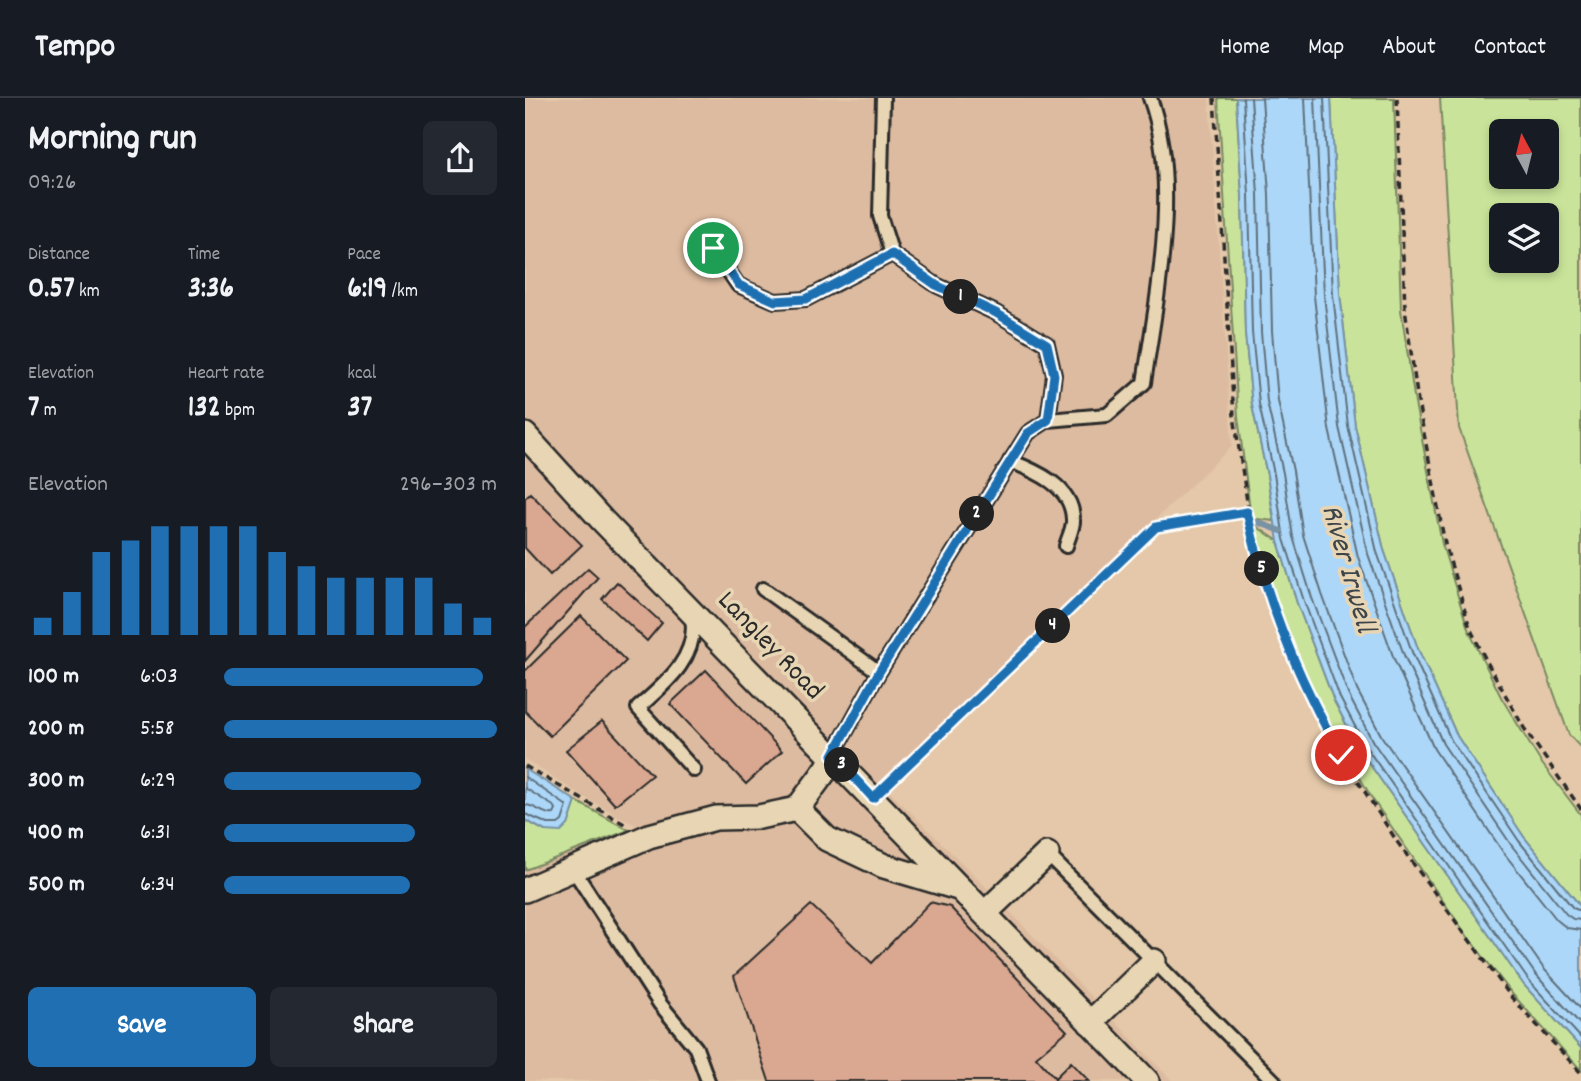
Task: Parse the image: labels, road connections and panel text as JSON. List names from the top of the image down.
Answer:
{
  "streets": {
    "street": ["Langley Road"]
  },
  "water": ["River Irwell"],
  "north": "top",
  "page": {
    "header": "Tempo",
    "nav": [
      "Home",
      "Map",
      "About",
      "Contact"
    ],
    "heading": ["Morning run", "09:26"],
    "stats": [
      ["Distance", "0.57 km"],
      ["Time", "3:36"],
      ["Pace", "6:19 /km"],
      ["Elevation", "7 m"],
      ["Heart rate", "132 bpm"],
      ["kcal", "37"]
    ],
    "pins": [
      "1",
      "2",
      "5",
      "4",
      "3"
    ],
    "chart": ["Elevation", "296–303 m"],
    "list": [
      {
        "name": "100 m",
        "note": "6:03"
      },
      {
        "name": "200 m",
        "note": "5:58"
      },
      {
        "name": "300 m",
        "note": "6:29"
      },
      {
        "name": "400 m",
        "note": "6:31"
      },
      {
        "name": "500 m",
        "note": "6:34"
      }
    ],
    "buttons": ["Save", "Share"]
  }
}
